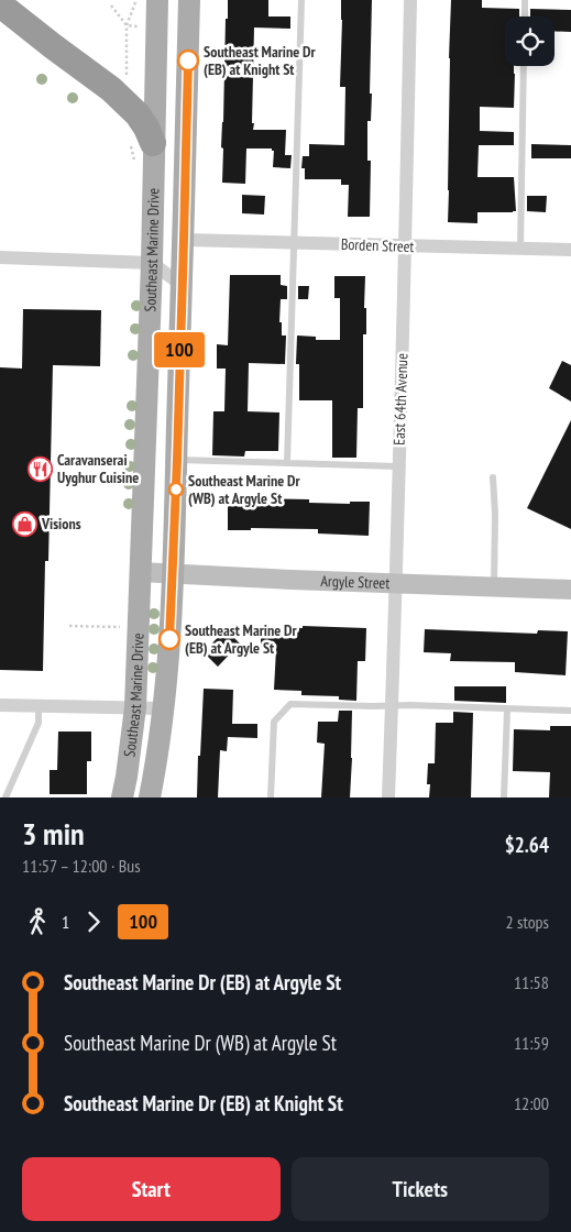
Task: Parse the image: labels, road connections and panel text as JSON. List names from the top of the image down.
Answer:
{
  "streets": {
    "main road": ["Southeast Marine Drive"],
    "street": ["Borden Street", "East 64th Avenue", "Argyle Street"]
  },
  "crossings": [
    ["Borden Street", "Southeast Marine Drive"],
    ["Borden Street", "East 64th Avenue"],
    ["Southeast Marine Drive", "Argyle Street"],
    ["East 64th Avenue", "Argyle Street"]
  ],
  "places": {
    "other": ["Southeast Marine Dr (EB) at Knight St", "Southeast Marine Dr (WB) at Argyle St", "Southeast Marine Dr (EB) at Argyle St"],
    "restaurant": ["Caravanserai Uyghur Cuisine"],
    "shop": ["Visions"]
  },
  "lines": ["bus line 100"],
  "page": {
    "on_map": "100",
    "heading": ["3 min", "11:57 – 12:00 · Bus", "$2.64"],
    "legs": ["1", "100", "2 stops"],
    "list": [
      {
        "name": "Southeast Marine Dr (EB) at Argyle St",
        "value": "11:58"
      },
      {
        "name": "Southeast Marine Dr (WB) at Argyle St",
        "value": "11:59"
      },
      {
        "name": "Southeast Marine Dr (EB) at Knight St",
        "value": "12:00"
      }
    ],
    "buttons": ["Start", "Tickets"]
  }
}
